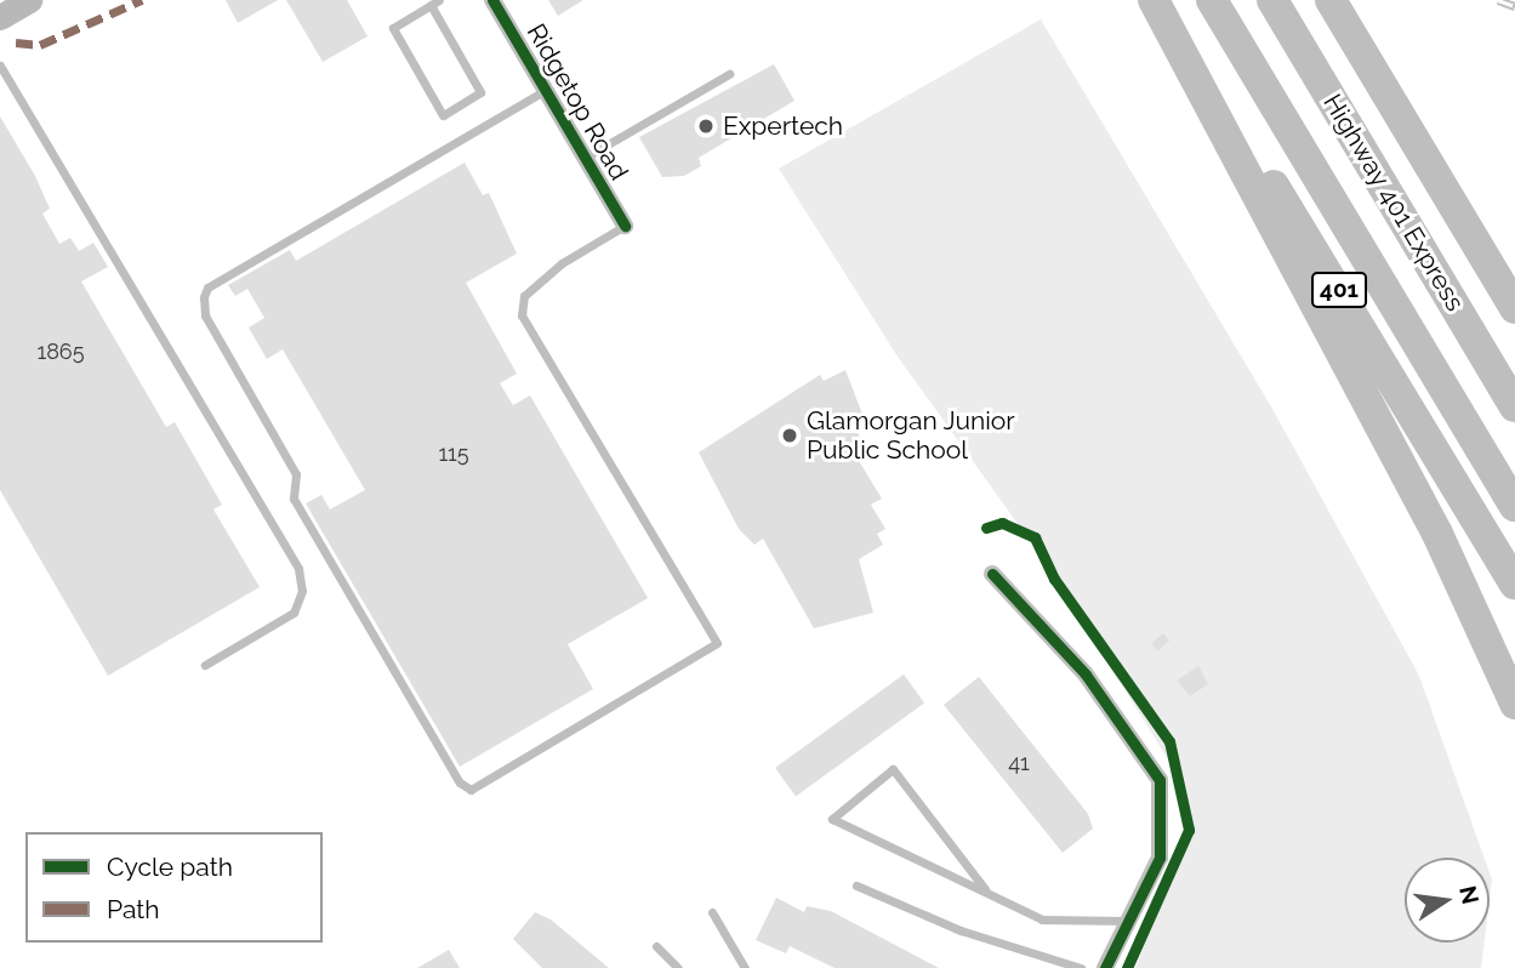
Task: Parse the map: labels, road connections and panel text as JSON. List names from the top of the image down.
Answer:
{
  "streets": {
    "highway": ["Highway 401 Express", "401"],
    "street": ["Ridgetop Road"]
  },
  "places": ["Expertech", "Glamorgan Junior Public School"],
  "house_numbers": ["1865", "115", "41"],
  "legend": ["Cycle path", "Path"],
  "north": "right"
}
